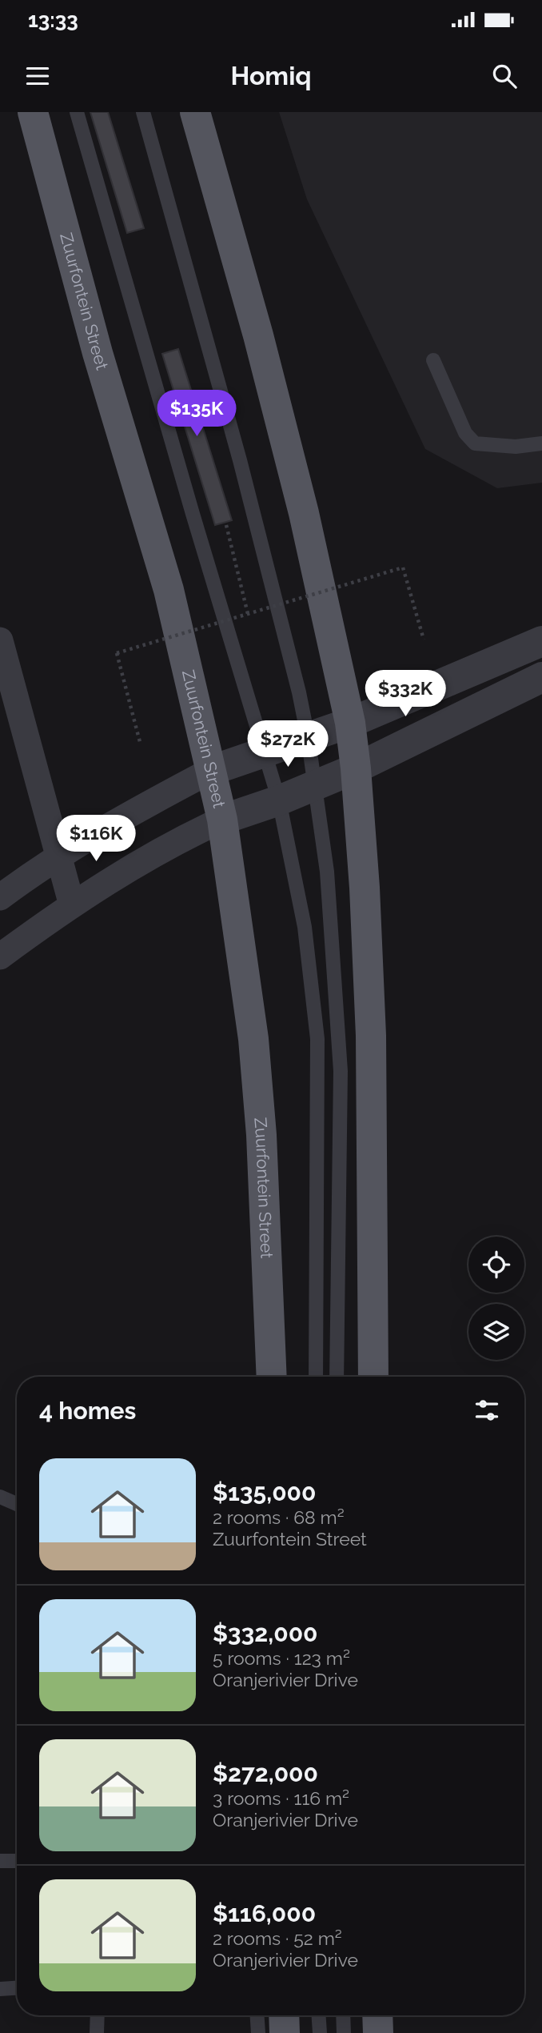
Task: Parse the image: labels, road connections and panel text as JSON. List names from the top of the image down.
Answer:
{
  "streets": {
    "main road": ["Zuurfontein Street"]
  },
  "page": {
    "status": "13:33",
    "header": "Homiq",
    "price": [
      "$135K",
      "$332K",
      "$272K",
      "$116K"
    ],
    "heading": "4 homes",
    "list": [
      {
        "name": "$135,000",
        "note": "2 rooms · 68 m² · Zuurfontein Street"
      },
      {
        "name": "$332,000",
        "note": "5 rooms · 123 m² · Oranjerivier Drive"
      },
      {
        "name": "$272,000",
        "note": "3 rooms · 116 m² · Oranjerivier Drive"
      },
      {
        "name": "$116,000",
        "note": "2 rooms · 52 m² · Oranjerivier Drive"
      }
    ]
  }
}
